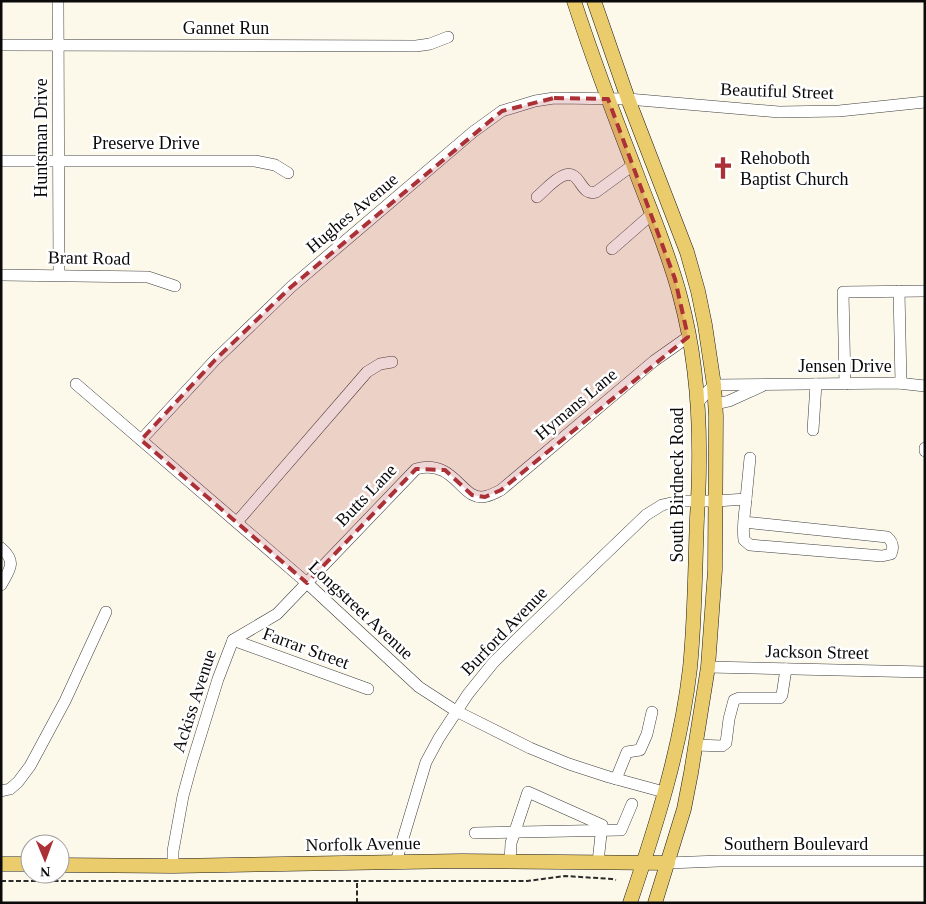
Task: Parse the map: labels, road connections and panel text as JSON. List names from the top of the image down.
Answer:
{
  "streets": {
    "main road": ["South Birdneck Road", "Norfolk Avenue"],
    "street": [
      "Gannet Run",
      "Beautiful Street",
      "Huntsman Drive",
      "Preserve Drive",
      "Hughes Avenue",
      "Brant Road",
      "Jensen Drive",
      "Hymans Lane",
      "Butts Lane",
      "Longstreet Avenue",
      "Burford Avenue",
      "Farrar Street",
      "Jackson Street",
      "Ackiss Avenue",
      "Southern Boulevard"
    ]
  },
  "crossings": [
    ["Gannet Run", "Huntsman Drive"],
    ["Beautiful Street", "Hughes Avenue"],
    ["Huntsman Drive", "Preserve Drive"],
    ["Huntsman Drive", "Brant Road"],
    ["Hughes Avenue", "South Birdneck Road"],
    ["Hughes Avenue", "Longstreet Avenue"],
    ["Hymans Lane", "South Birdneck Road"],
    ["Hymans Lane", "Butts Lane"],
    ["South Birdneck Road", "Longstreet Avenue"],
    ["South Birdneck Road", "Burford Avenue"],
    ["South Birdneck Road", "Norfolk Avenue"],
    ["Butts Lane", "Longstreet Avenue"],
    ["Butts Lane", "Ackiss Avenue"],
    ["Longstreet Avenue", "Burford Avenue"],
    ["Longstreet Avenue", "Ackiss Avenue"],
    ["Burford Avenue", "Norfolk Avenue"],
    ["Farrar Street", "Ackiss Avenue"],
    ["Ackiss Avenue", "Norfolk Avenue"],
    ["Norfolk Avenue", "Southern Boulevard"]
  ],
  "places": {
    "church": ["Rehoboth Baptist Church"]
  },
  "north": "bottom"
}
